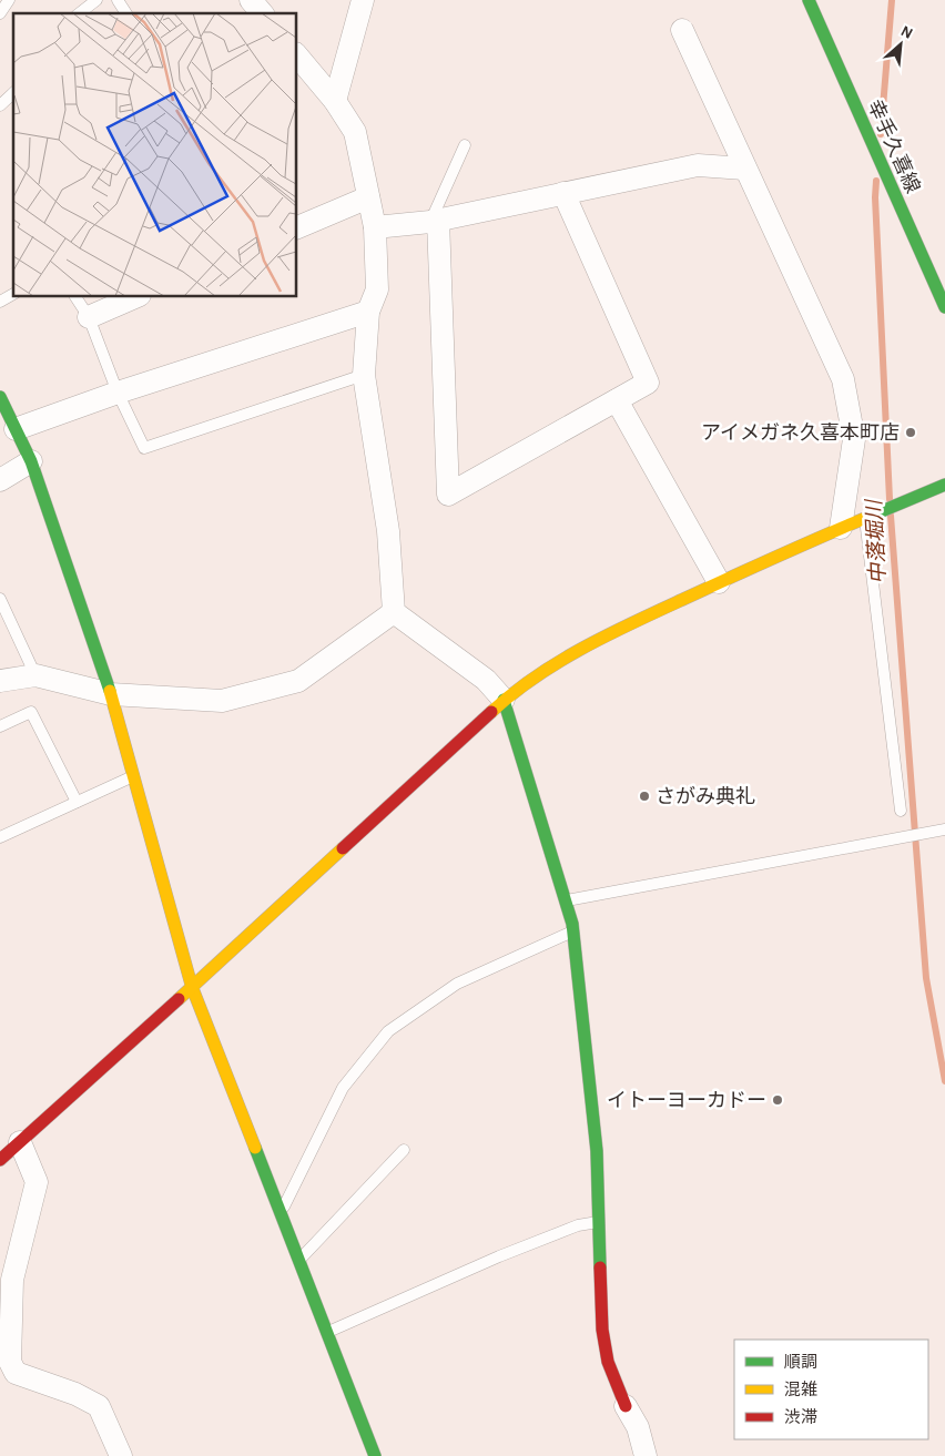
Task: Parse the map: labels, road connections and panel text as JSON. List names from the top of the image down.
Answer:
{
  "streets": {
    "street": ["幸手久喜線"]
  },
  "water": ["中落堀川"],
  "places": ["アイメガネ久喜本町店", "さがみ典礼", "イトーヨーカドー"],
  "legend": ["順調", "混雑", "渋滞"],
  "north": "top right"
}
